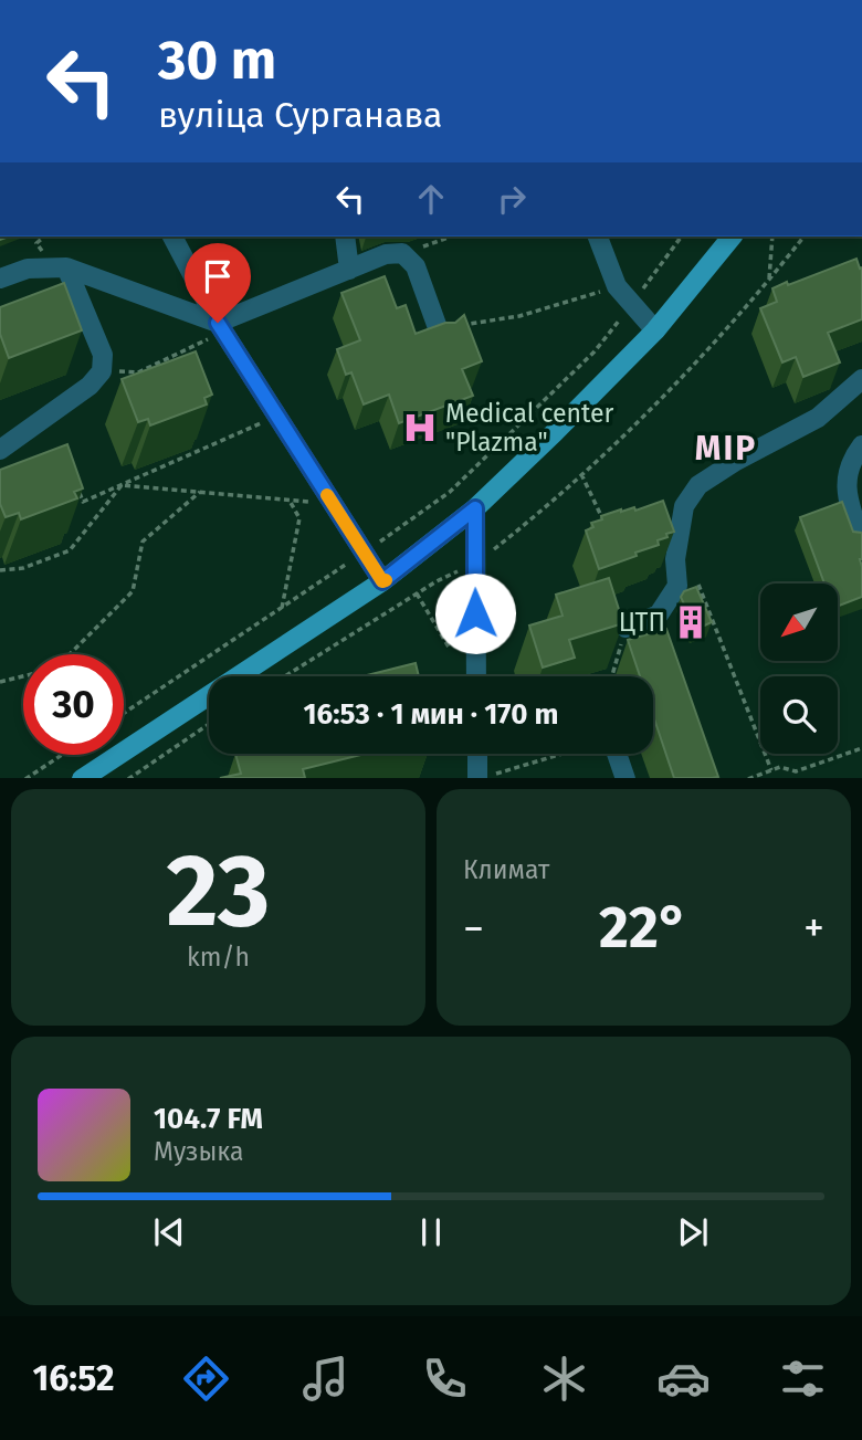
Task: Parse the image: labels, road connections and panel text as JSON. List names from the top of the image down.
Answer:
{
  "districts": ["МІР"],
  "places": {
    "hospital": ["Medical center \"Plazma\""],
    "building": ["ЦТП"]
  },
  "north": "bottom left",
  "page": {
    "turn": ["30 m", "вуліца Сурганава"],
    "limit": "30",
    "trip": "16:53 · 1 мин · 170 m",
    "tile": [
      ["23", "km/h"],
      "Климат"
    ],
    "heat": ["−", "22°", "+"],
    "song": ["104.7 FM", "Музыка"],
    "tabs": "16:52"
  }
}
